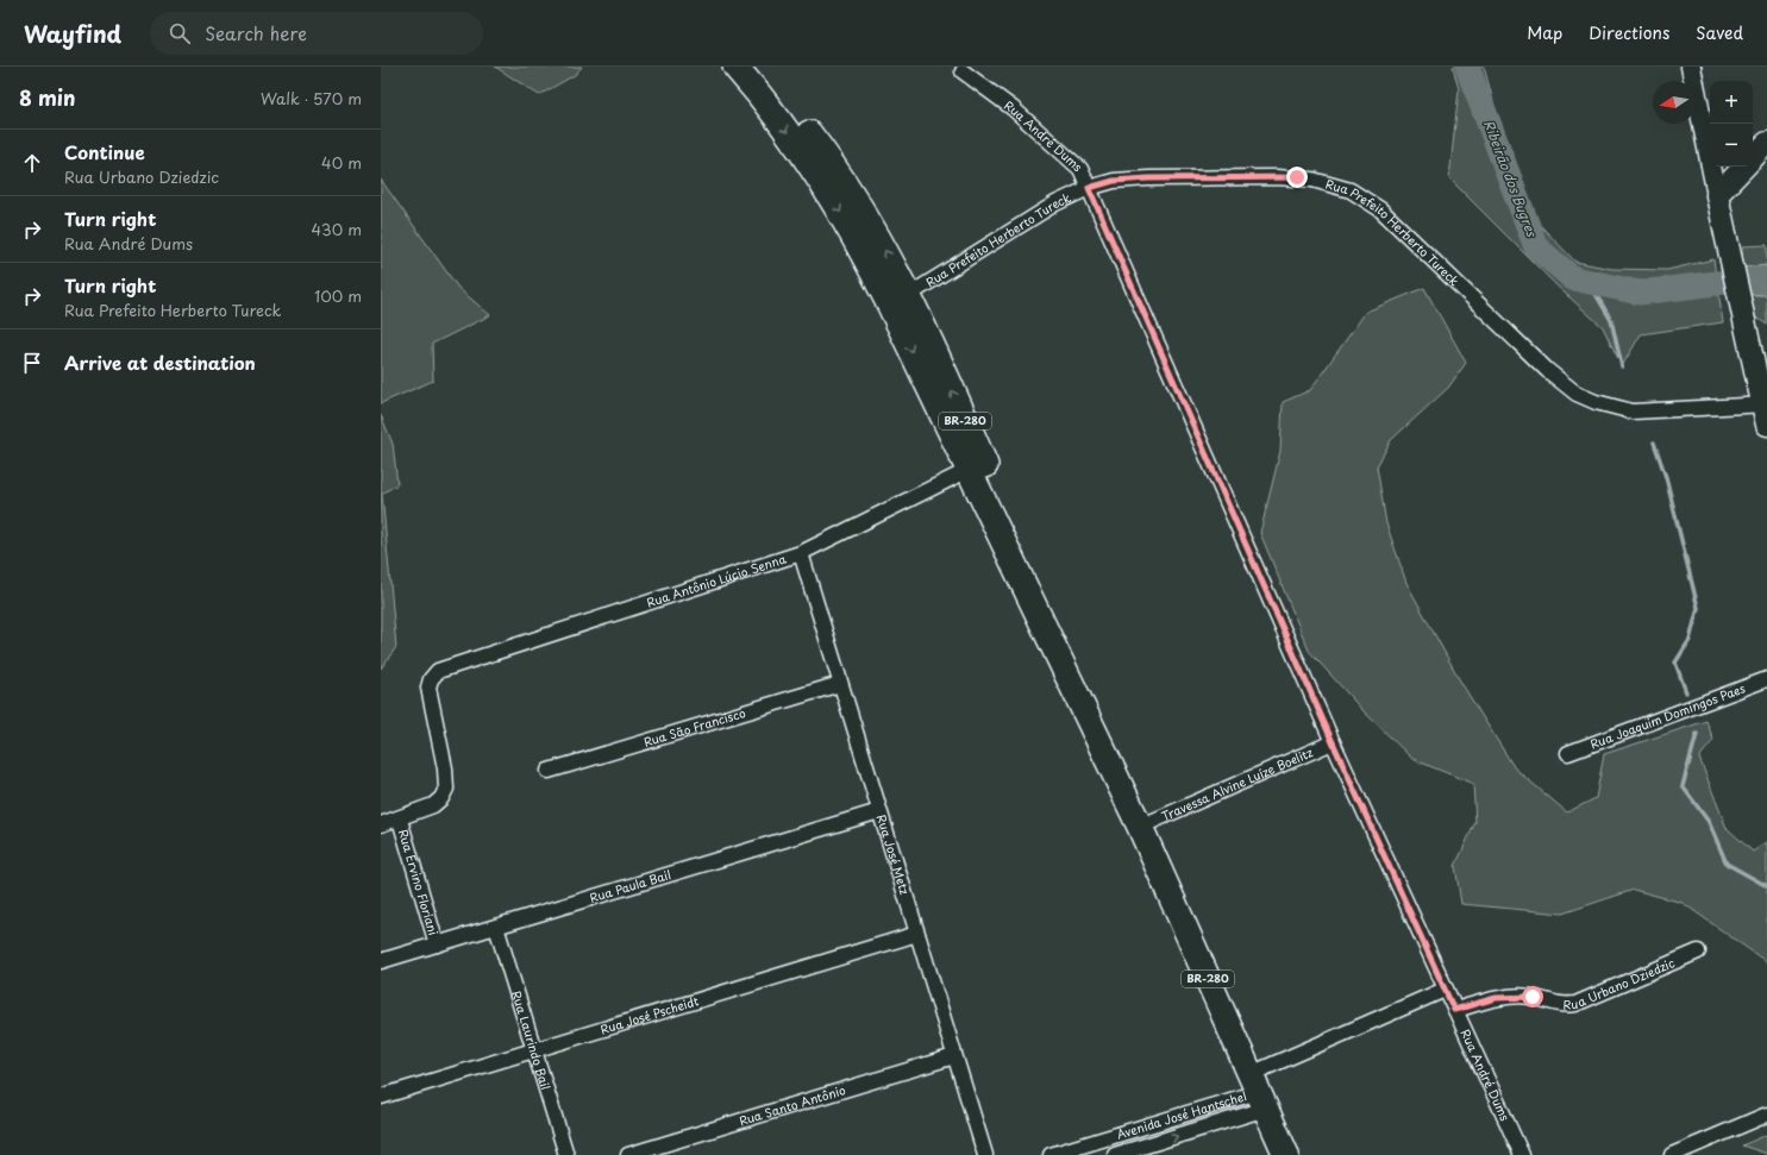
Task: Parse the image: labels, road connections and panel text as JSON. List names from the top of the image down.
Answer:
{
  "streets": {
    "highway": ["BR-280"],
    "street": [
      "Rua André Dums",
      "Rua Prefeito Herberto Tureck",
      "Rua Antônio Lúcio Senna",
      "Rua Joaquim Domingos Paes",
      "Rua São Francisco",
      "Travessa Alvine Luíze Boelitz",
      "Rua José Metz",
      "Rua Ervino Floriani",
      "Rua Paula Bail",
      "Rua Urbano Dziedzic",
      "Rua José Pscheidt",
      "Rua Laurindo Bail",
      "Rua Santo Antônio",
      "Avenida José Hantschel"
    ]
  },
  "crossings": [
    ["Rua André Dums", "Rua Prefeito Herberto Tureck"],
    ["Rua André Dums", "Travessa Alvine Luíze Boelitz"],
    ["Rua André Dums", "Rua Urbano Dziedzic"],
    ["Rua Prefeito Herberto Tureck", "BR-280"],
    ["BR-280", "Rua Antônio Lúcio Senna"],
    ["BR-280", "Travessa Alvine Luíze Boelitz"],
    ["BR-280", "Avenida José Hantschel"],
    ["Rua Antônio Lúcio Senna", "Rua José Metz"],
    ["Rua Antônio Lúcio Senna", "Rua Ervino Floriani"],
    ["Rua São Francisco", "Rua José Metz"],
    ["Rua José Metz", "Rua Paula Bail"],
    ["Rua José Metz", "Rua José Pscheidt"],
    ["Rua José Metz", "Rua Santo Antônio"],
    ["Rua Ervino Floriani", "Rua Paula Bail"],
    ["Rua Paula Bail", "Rua Laurindo Bail"],
    ["Rua José Pscheidt", "Rua Laurindo Bail"]
  ],
  "water": ["Ribeirão dos Bugres"],
  "north": "left",
  "page": {
    "header": "Wayfind",
    "search": "Search here",
    "nav": ["Map", "Directions", "Saved"],
    "heading": ["8 min", "Walk · 570 m"],
    "map_buttons": ["+", "−"],
    "list": [
      ["Continue", "Rua Urbano Dziedzic", "40 m"],
      ["Turn right", "Rua André Dums", "430 m"],
      ["Turn right", "Rua Prefeito Herberto Tureck", "100 m"],
      "Arrive at destination"
    ]
  }
}
